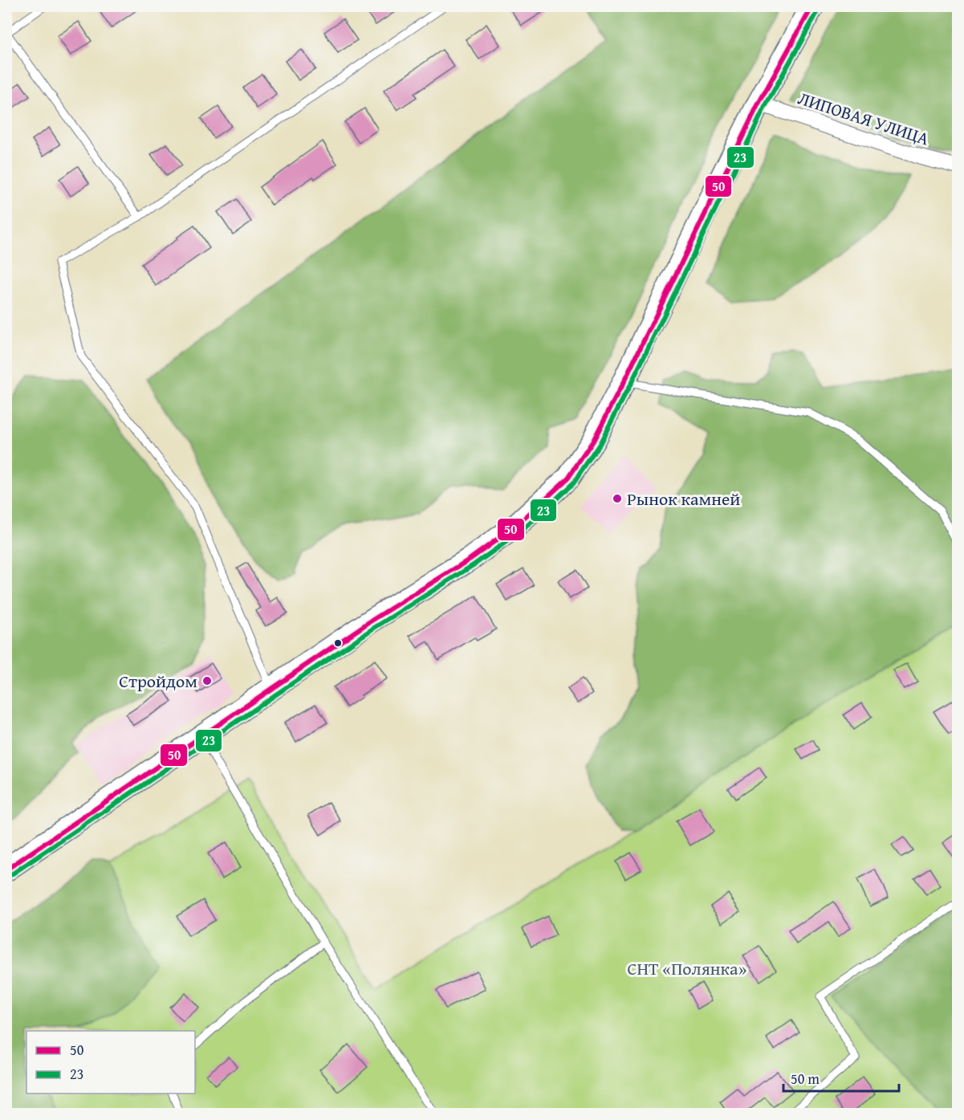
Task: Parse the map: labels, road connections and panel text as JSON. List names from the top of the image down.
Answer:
{
  "streets": {
    "street": ["ЛИПОВАЯ УЛИЦА"]
  },
  "parks": ["СНТ «Полянка»"],
  "places": ["Рынок камней", "Стройдом"],
  "lines": ["transit line 50", "transit line 23"],
  "legend": ["50", "23"],
  "scale_bar": "50 m"
}
